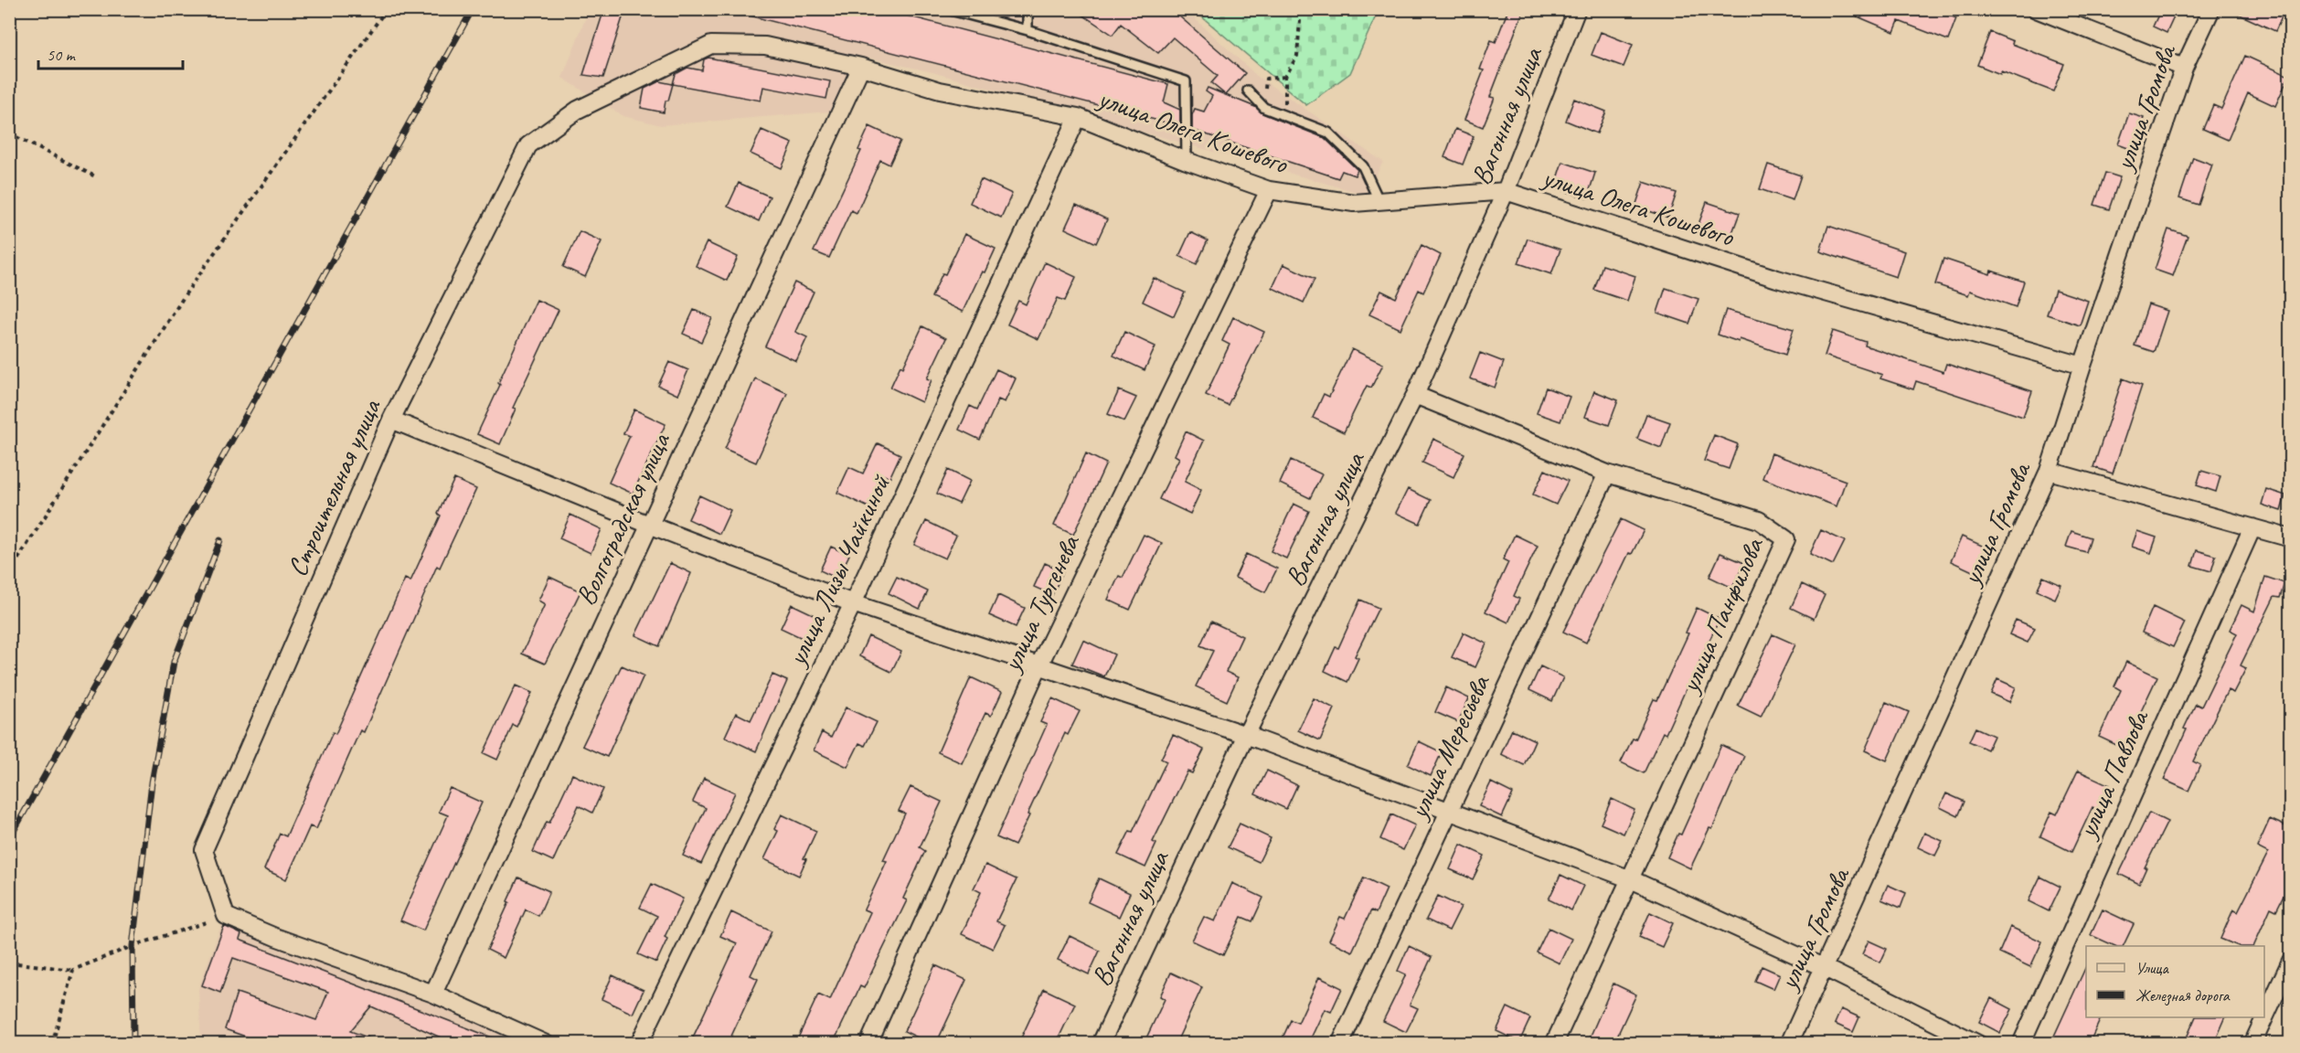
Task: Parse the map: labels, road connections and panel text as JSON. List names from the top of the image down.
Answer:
{
  "streets": {
    "street": [
      "улица Громова",
      "Вагонная улица",
      "улица Олега Кошевого",
      "Строительная улица",
      "Волгоградская улица",
      "улица Лизы Чайкиной",
      "улица Тургенева",
      "улица Панфилова",
      "улица Мересьева",
      "улица Павлова"
    ]
  },
  "crossings": [
    ["улица Громова", "улица Олега Кошевого"],
    ["Вагонная улица", "улица Олега Кошевого"],
    ["Вагонная улица", "улица Панфилова"],
    ["улица Олега Кошевого", "Строительная улица"],
    ["улица Олега Кошевого", "Волгоградская улица"],
    ["улица Олега Кошевого", "улица Лизы Чайкиной"],
    ["улица Олега Кошевого", "улица Тургенева"],
    ["улица Панфилова", "улица Мересьева"]
  ],
  "legend": ["Улица", "Железная дорога"],
  "scale_bar": "50 m"
}
